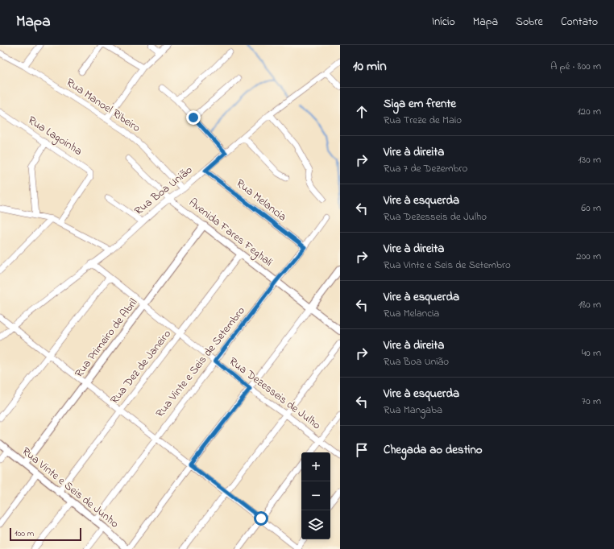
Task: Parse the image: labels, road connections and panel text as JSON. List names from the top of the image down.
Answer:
{
  "streets": {
    "street": [
      "Rua Manoel Ribeiro",
      "Rua Lagoinha",
      "Rua Boa União",
      "Rua Melancia",
      "Avenida Fares Feghali",
      "Rua Primeiro de Abril",
      "Rua Vinte e Seis de Setembro",
      "Rua Dez de Janeiro",
      "Rua Dezesseis de Julho",
      "Rua Vinte e Seis de Junho"
    ]
  },
  "crossings": [
    ["Rua Manoel Ribeiro", "Rua Boa União"],
    ["Rua Boa União", "Rua Melancia"],
    ["Rua Boa União", "Avenida Fares Feghali"],
    ["Rua Boa União", "Rua Dezesseis de Julho"],
    ["Rua Melancia", "Rua Vinte e Seis de Setembro"],
    ["Avenida Fares Feghali", "Rua Primeiro de Abril"],
    ["Avenida Fares Feghali", "Rua Vinte e Seis de Setembro"],
    ["Avenida Fares Feghali", "Rua Dez de Janeiro"],
    ["Rua Primeiro de Abril", "Rua Dezesseis de Julho"],
    ["Rua Primeiro de Abril", "Rua Vinte e Seis de Junho"],
    ["Rua Vinte e Seis de Setembro", "Rua Dezesseis de Julho"],
    ["Rua Vinte e Seis de Setembro", "Rua Vinte e Seis de Junho"],
    ["Rua Dez de Janeiro", "Rua Dezesseis de Julho"],
    ["Rua Dez de Janeiro", "Rua Vinte e Seis de Junho"]
  ],
  "scale_bar": "100 m",
  "page": {
    "header": "Mapa",
    "nav": [
      "Início",
      "Mapa",
      "Sobre",
      "Contato"
    ],
    "heading": ["10 min", "A pé · 800 m"],
    "list": [
      ["Siga em frente", "Rua Treze de Maio", "120 m"],
      ["Vire à direita", "Rua 7 de Dezembro", "130 m"],
      ["Vire à esquerda", "Rua Dezesseis de Julho", "60 m"],
      ["Vire à direita", "Rua Vinte e Seis de Setembro", "200 m"],
      ["Vire à esquerda", "Rua Melancia", "180 m"],
      ["Vire à direita", "Rua Boa União", "40 m"],
      ["Vire à esquerda", "Rua Mangaba", "70 m"],
      "Chegada ao destino"
    ],
    "map_buttons": ["+", "−"],
    "scale": "100 m"
  }
}
